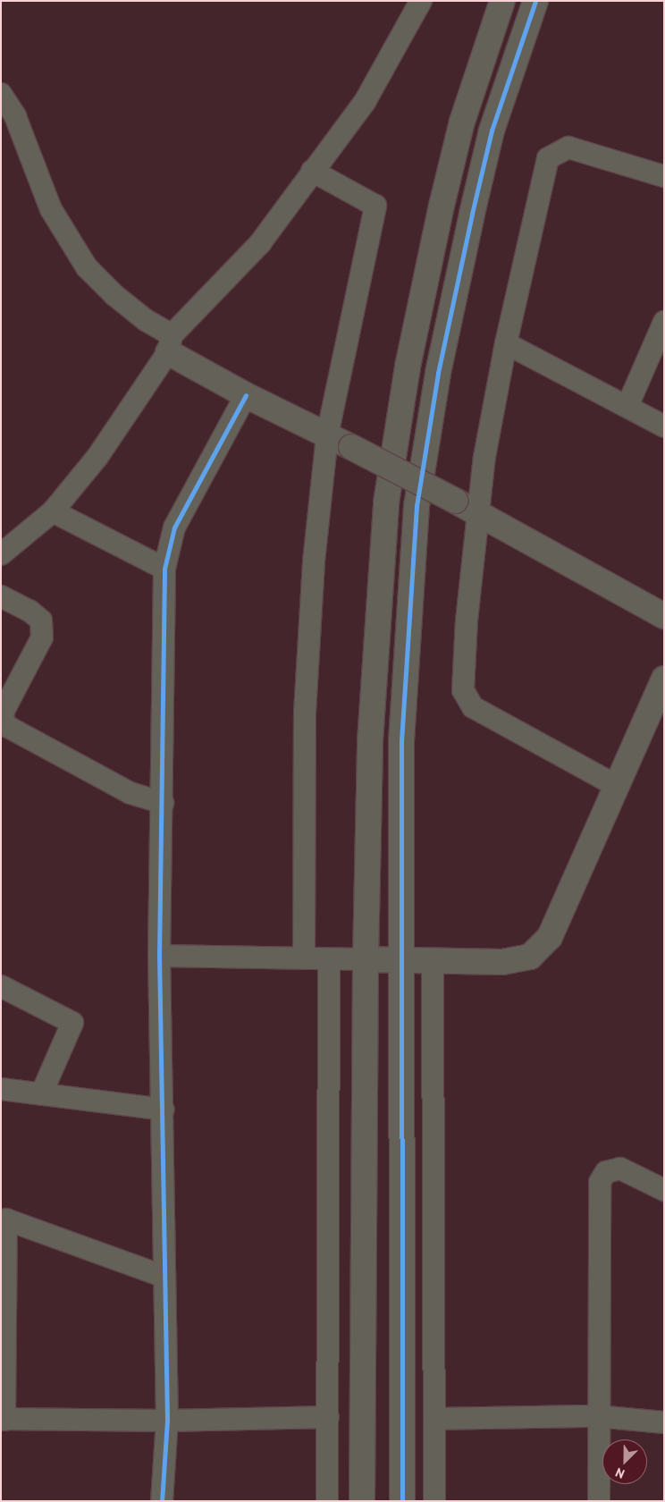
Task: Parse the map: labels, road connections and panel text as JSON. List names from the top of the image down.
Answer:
{
  "north": "bottom left"
}
